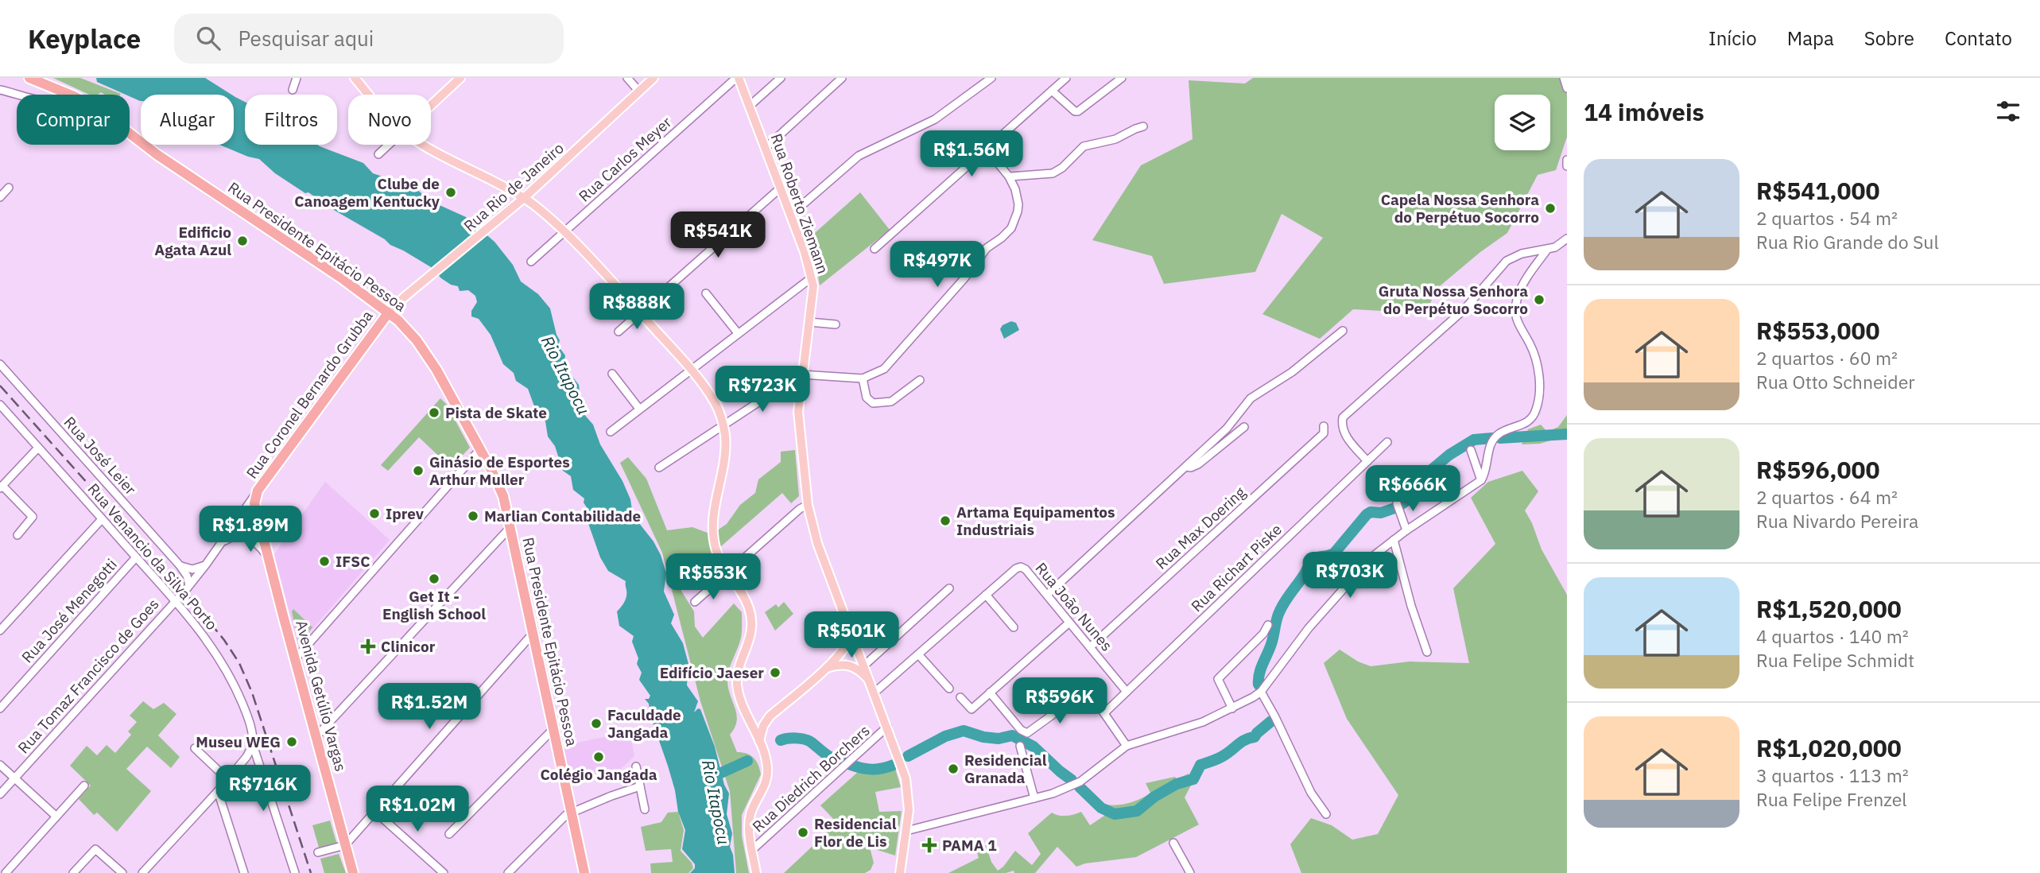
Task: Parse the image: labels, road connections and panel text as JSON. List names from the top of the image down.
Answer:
{
  "streets": {
    "highway": ["Rua Presidente Epitácio Pessoa", "Rua Coronel Bernardo Grubba", "Avenida Getúlio Vargas"],
    "main road": ["Rua Rio de Janeiro", "Rua Roberto Ziemann"],
    "street": [
      "Rua Carlos Meyer",
      "Rua José Leier",
      "Rua Max Doering",
      "Rua Venancio da Silva Porto",
      "Rua Richart Piske",
      "Rua João Nunes",
      "Rua José Menegotti",
      "Rua Tomaz Francisco de Goes",
      "Rua Diedrich Borchers"
    ]
  },
  "crossings": [
    ["Rua Carlos Meyer", "Rua Roberto Ziemann"],
    ["Rua Rio de Janeiro", "Rua Presidente Epitácio Pessoa"],
    ["Rua Rio de Janeiro", "Rua Coronel Bernardo Grubba"],
    ["Rua Roberto Ziemann", "Rua Diedrich Borchers"],
    ["Rua Presidente Epitácio Pessoa", "Rua Coronel Bernardo Grubba"],
    ["Rua Coronel Bernardo Grubba", "Rua José Leier"],
    ["Rua Coronel Bernardo Grubba", "Rua Venancio da Silva Porto"],
    ["Rua Coronel Bernardo Grubba", "Rua Tomaz Francisco de Goes"],
    ["Rua Coronel Bernardo Grubba", "Avenida Getúlio Vargas"],
    ["Rua Max Doering", "Rua João Nunes"],
    ["Rua Venancio da Silva Porto", "Rua José Menegotti"],
    ["Rua Venancio da Silva Porto", "Rua Tomaz Francisco de Goes"],
    ["Rua Richart Piske", "Rua João Nunes"]
  ],
  "water": ["Rio Itapocu"],
  "places": {
    "other": [
      "Clube de Canoagem Kentucky",
      "Capela Nossa Senhora do Perpétuo Socorro",
      "Edificio Agata Azul",
      "Gruta Nossa Senhora do Perpétuo Socorro",
      "Pista de Skate",
      "Ginásio de Esportes Arthur Muller",
      "Iprev",
      "Marlian Contabilidade",
      "Artama Equipamentos Industriais",
      "IFSC",
      "Get It - English School",
      "Edifício Jaeser",
      "Faculdade Jangada",
      "Museu WEG",
      "Colégio Jangada",
      "Residencial Granada",
      "Residencial Flor de Lis"
    ],
    "health": ["Clinicor", "PAMA 1"]
  },
  "page": {
    "header": "Keyplace",
    "search": "Pesquisar aqui",
    "nav": [
      "Início",
      "Mapa",
      "Sobre",
      "Contato"
    ],
    "heading": "14 imóveis",
    "chip": [
      "Comprar",
      "Alugar",
      "Filtros",
      "Novo"
    ],
    "price": [
      "R$1.56M",
      "R$541K",
      "R$497K",
      "R$888K",
      "R$723K",
      "R$666K",
      "R$1.89M",
      "R$703K",
      "R$553K",
      "R$501K",
      "R$596K",
      "R$1.52M",
      "R$716K",
      "R$1.02M"
    ],
    "list": [
      {
        "name": "R$541,000",
        "note": "2 quartos · 54 m² · Rua Rio Grande do Sul"
      },
      {
        "name": "R$553,000",
        "note": "2 quartos · 60 m² · Rua Otto Schneider"
      },
      {
        "name": "R$596,000",
        "note": "2 quartos · 64 m² · Rua Nivardo Pereira"
      },
      {
        "name": "R$1,520,000",
        "note": "4 quartos · 140 m² · Rua Felipe Schmidt"
      },
      {
        "name": "R$1,020,000",
        "note": "3 quartos · 113 m² · Rua Felipe Frenzel"
      }
    ]
  }
}
